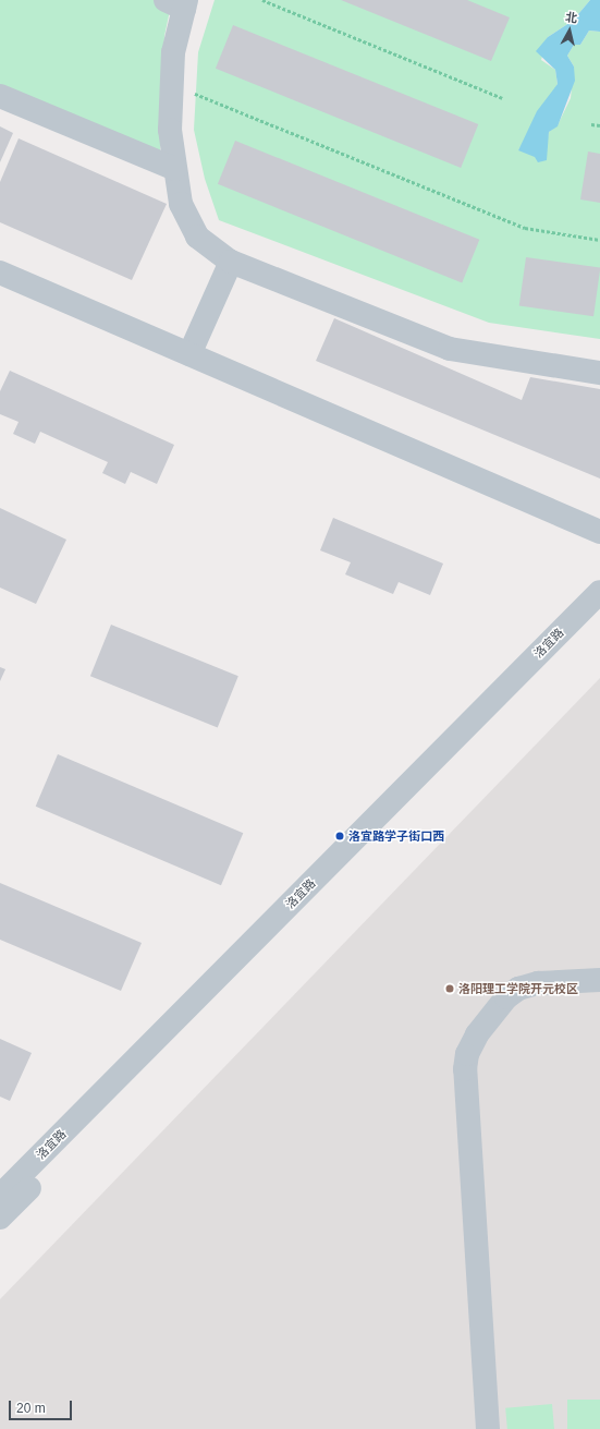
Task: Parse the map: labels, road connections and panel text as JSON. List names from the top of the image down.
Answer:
{
  "streets": {
    "street": ["洛宜路"]
  },
  "places": ["洛宜路学子街口西", "洛阳理工学院开元校区"],
  "scale_bar": "20 m",
  "north": "top"
}
